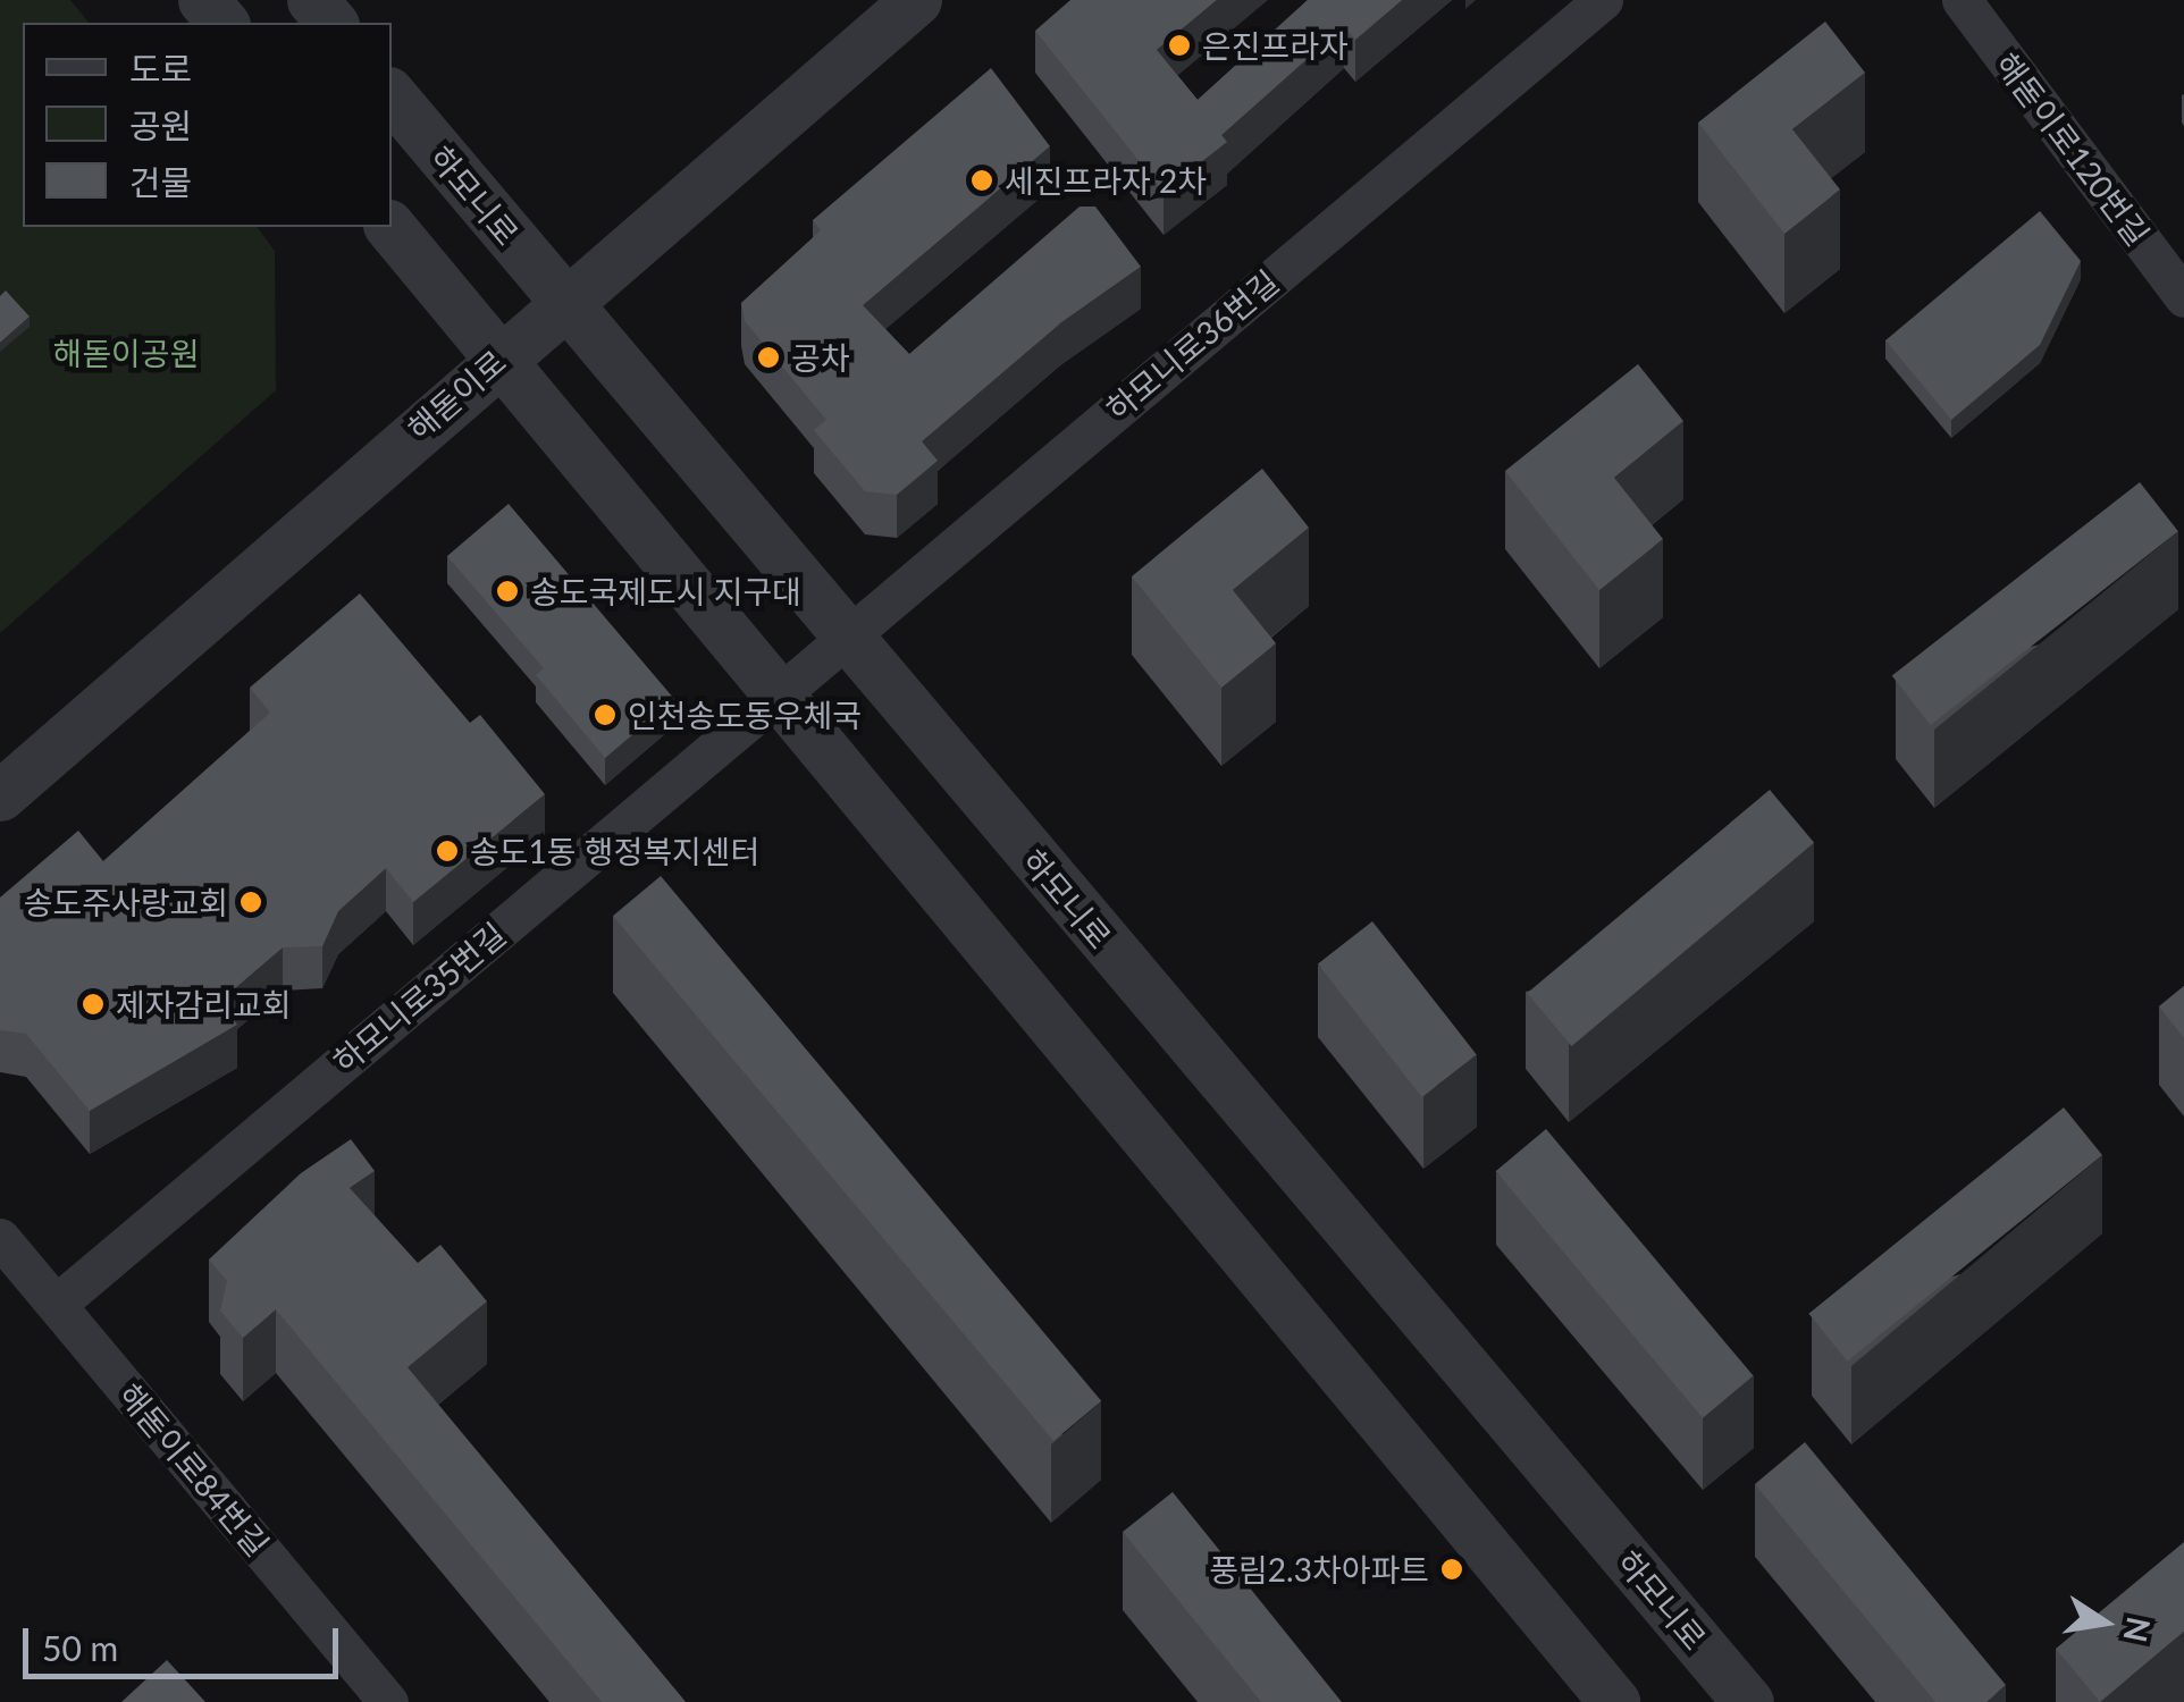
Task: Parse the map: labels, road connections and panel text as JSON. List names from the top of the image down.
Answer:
{
  "streets": {
    "street": [
      "해돋이로120번길",
      "하모니로",
      "하모니로36번길",
      "해돋이로",
      "하모니로35번길",
      "해돋이로84번길"
    ]
  },
  "crossings": [
    ["하모니로", "하모니로36번길"],
    ["하모니로", "해돋이로"],
    ["하모니로36번길", "하모니로35번길"],
    ["하모니로35번길", "해돋이로84번길"]
  ],
  "parks": ["해돋이공원"],
  "places": [
    "은진프라자",
    "세진프라자 2차",
    "공차",
    "송도국제도시 지구대",
    "인천송도동우체국",
    "송도1동 행정복지센터",
    "송도주사랑교회",
    "제자감리교회",
    "풍림2.3차아파트"
  ],
  "legend": ["도로", "공원", "건물"],
  "scale_bar": "50 m",
  "north": "right"
}
